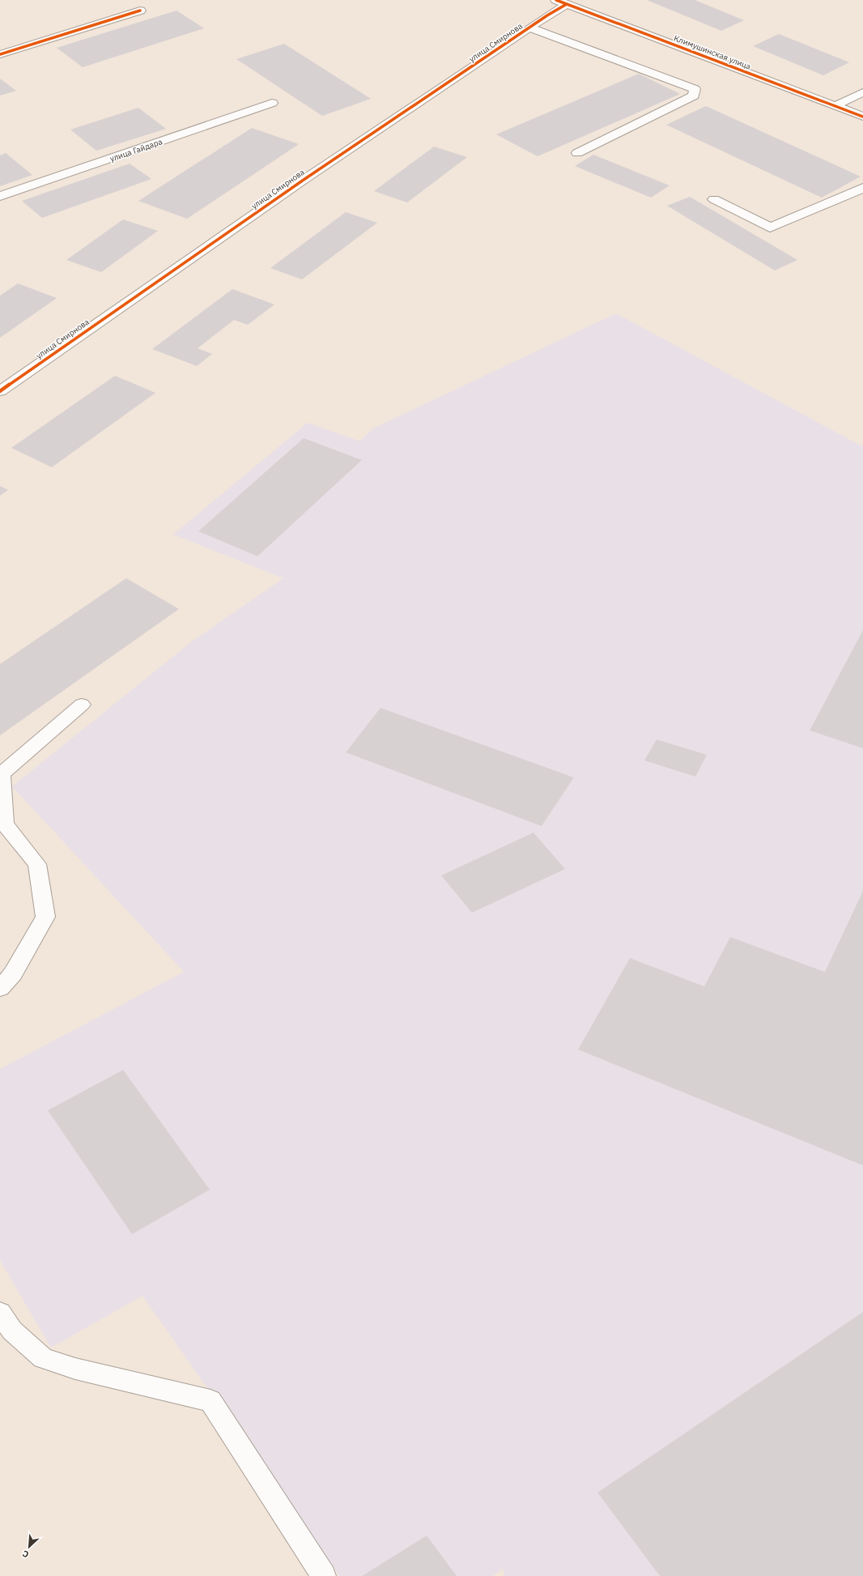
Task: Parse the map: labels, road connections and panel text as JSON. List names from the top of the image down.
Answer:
{
  "streets": {
    "street": ["улица Смирнова", "Климушинская улица", "улица Гайдара"]
  },
  "crossings": [
    ["улица Смирнова", "Климушинская улица"]
  ],
  "north": "bottom left"
}
